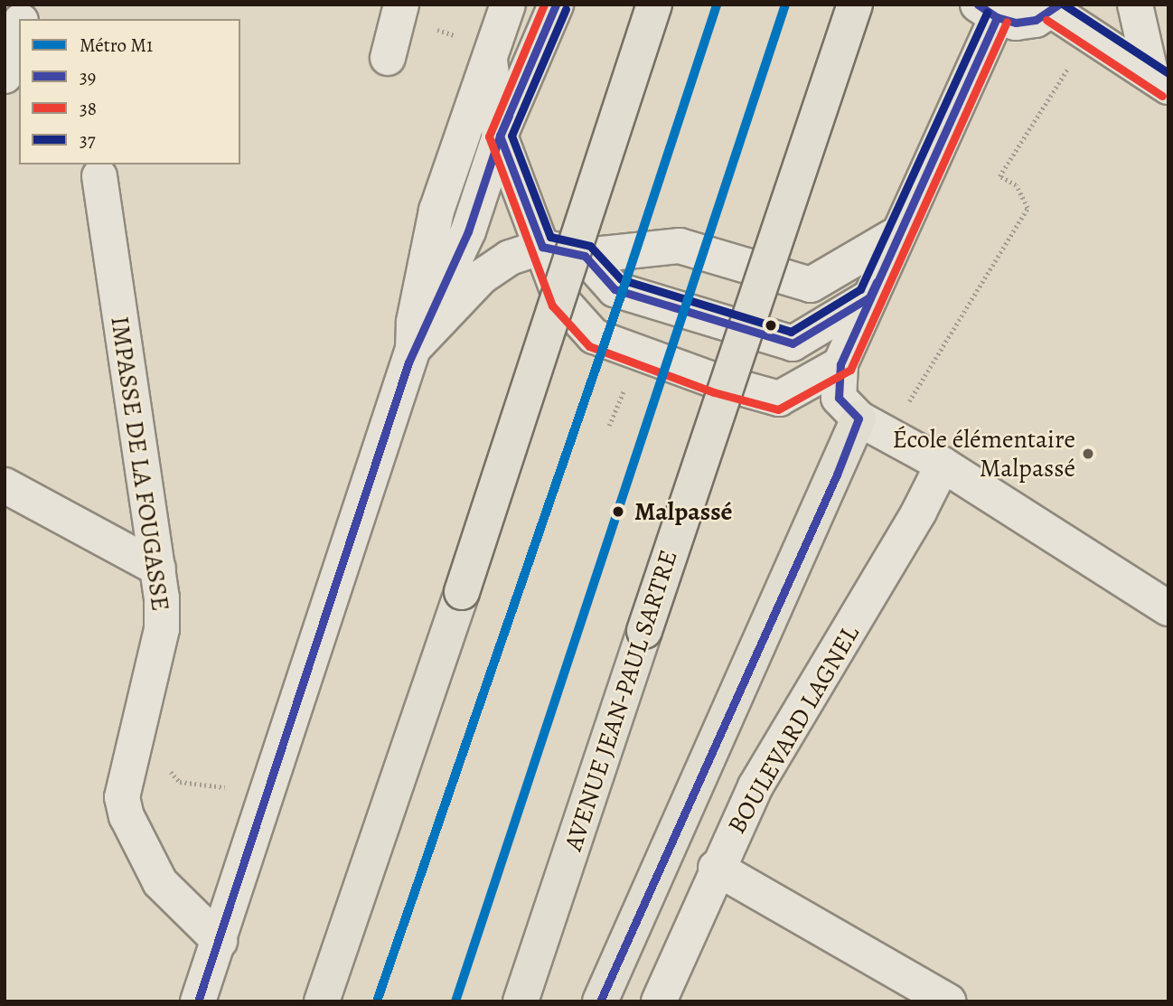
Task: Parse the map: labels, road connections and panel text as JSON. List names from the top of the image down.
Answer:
{
  "streets": {
    "highway": ["AVENUE JEAN-PAUL SARTRE"],
    "street": ["IMPASSE DE LA FOUGASSE", "BOULEVARD LAGNEL"]
  },
  "places": ["École élémentaire Malpassé", "Malpassé"],
  "lines": [
    "metro line M1",
    "transit line 39",
    "transit line 38",
    "transit line 37"
  ],
  "legend": [
    "Métro M1",
    "39",
    "38",
    "37"
  ]
}
